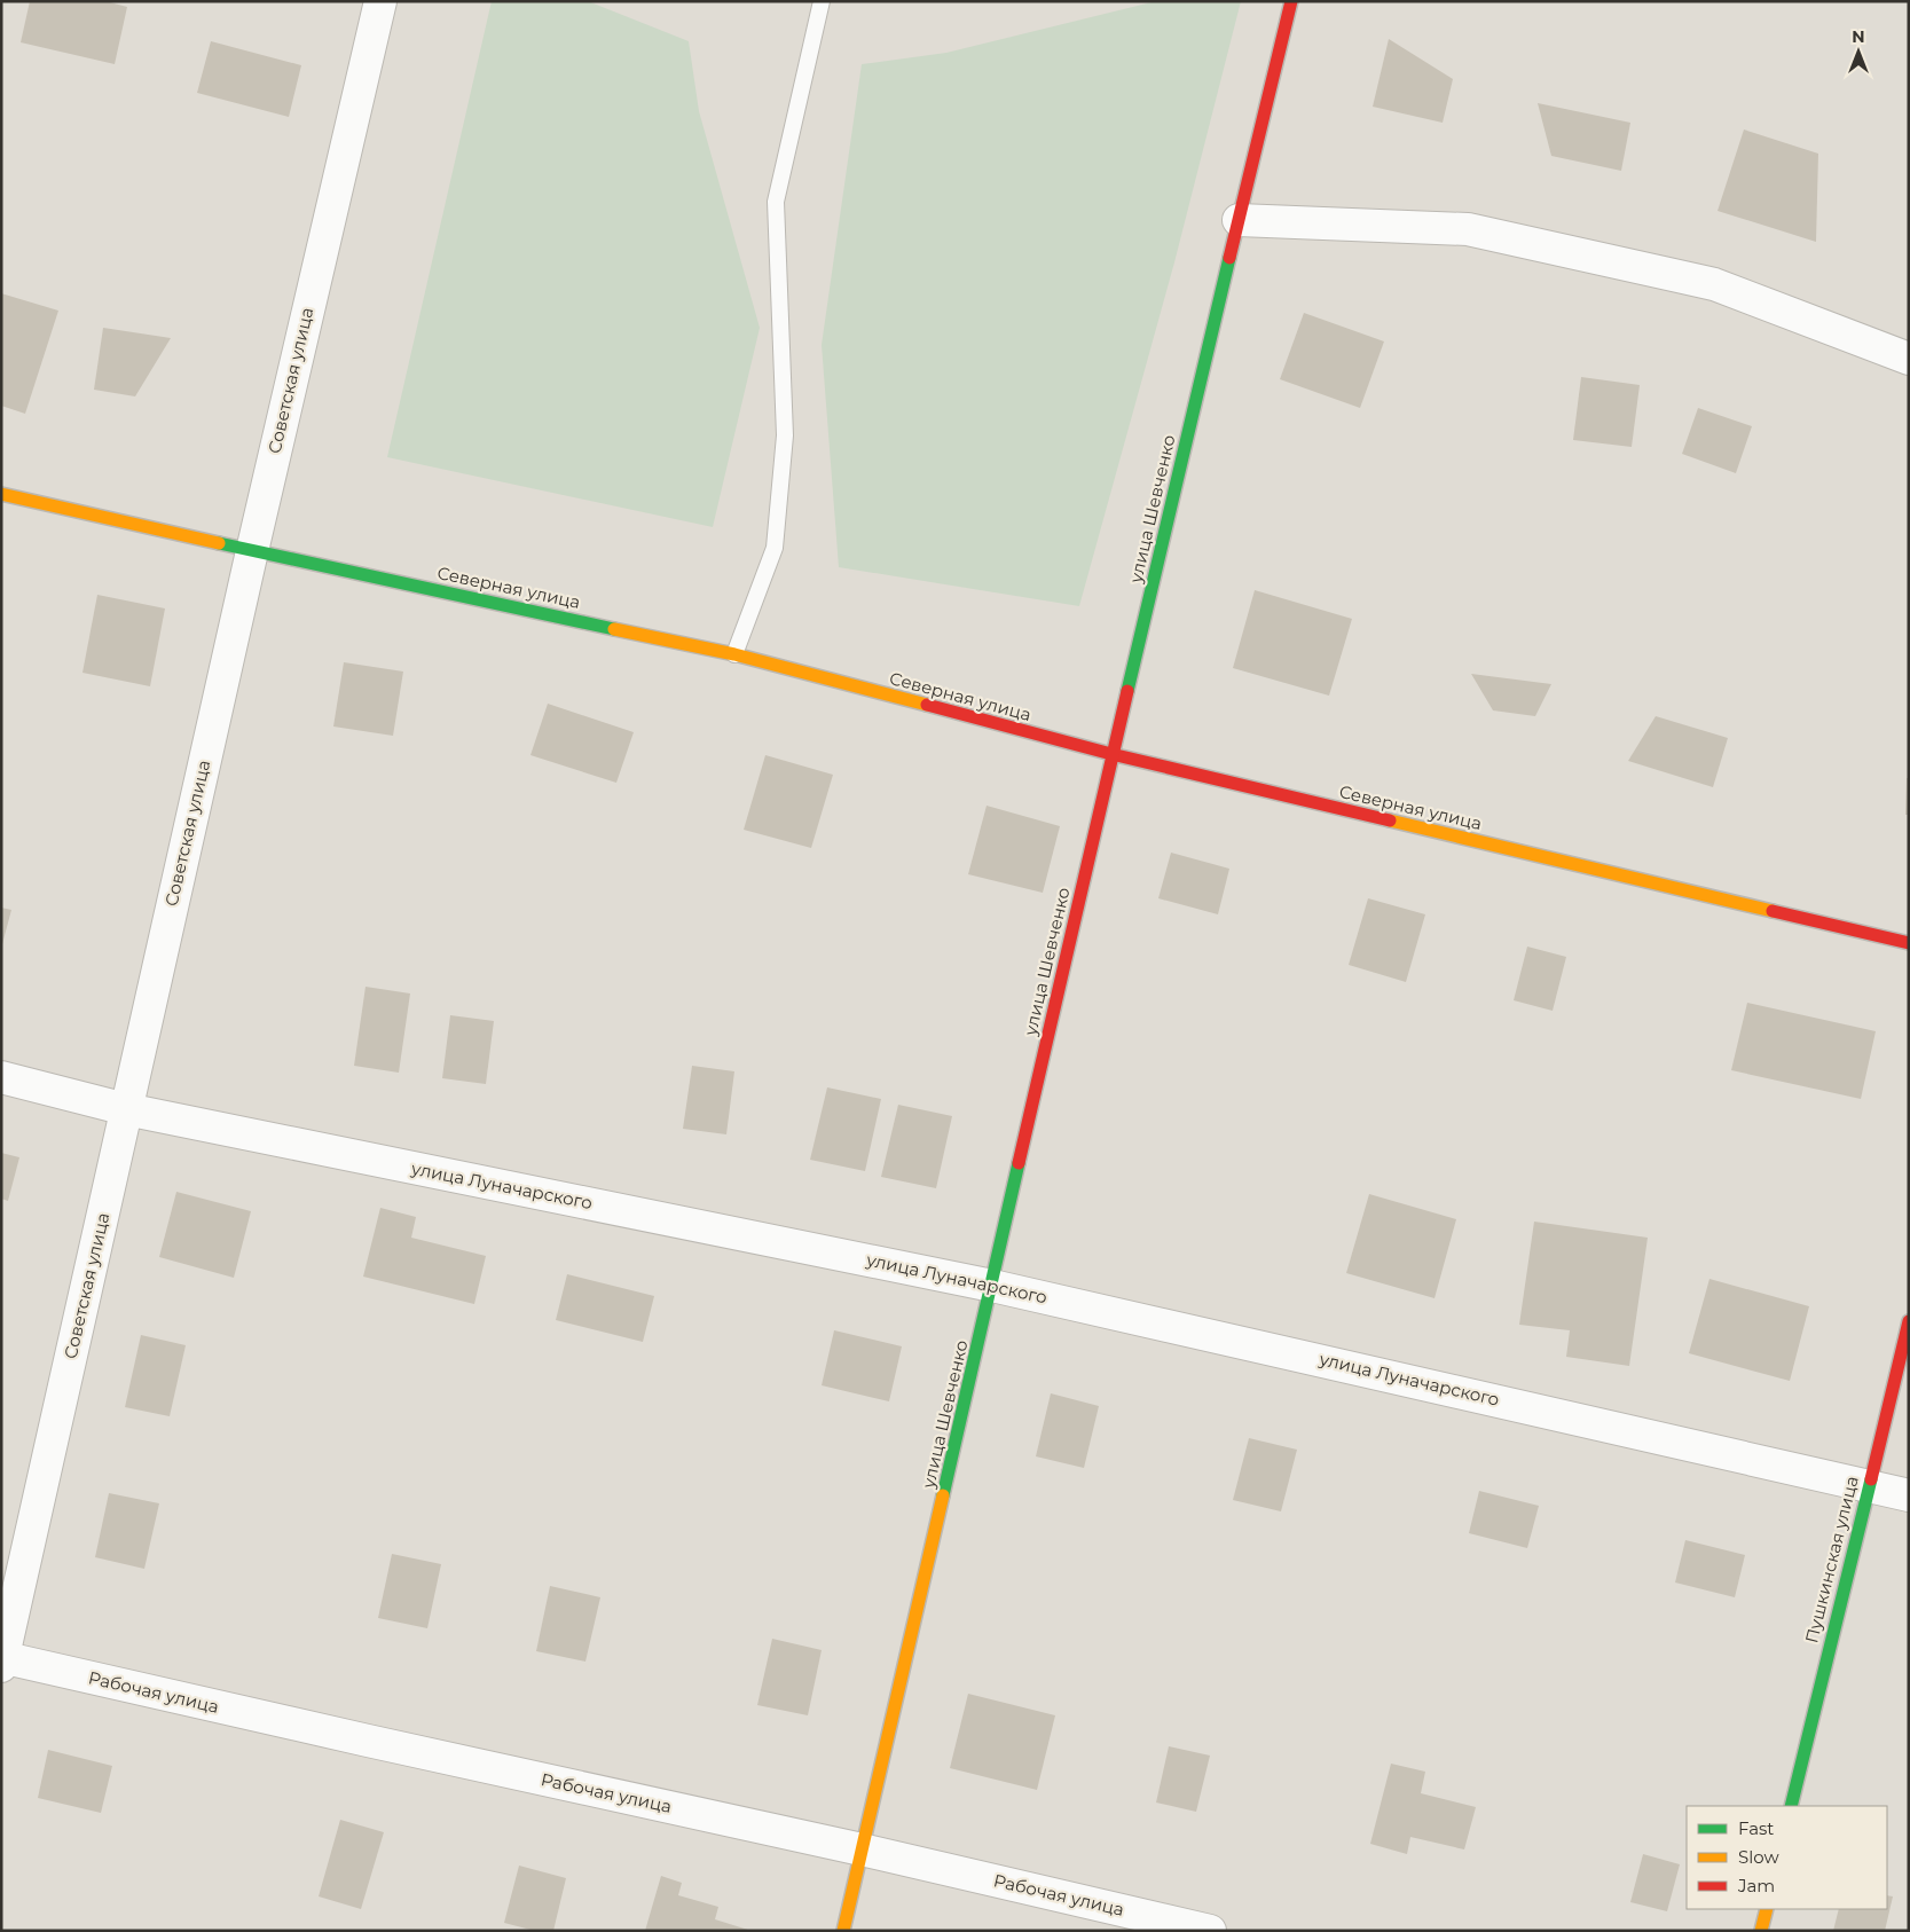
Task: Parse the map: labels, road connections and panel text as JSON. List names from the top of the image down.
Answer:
{
  "streets": {
    "street": [
      "Советская улица",
      "улица Шевченко",
      "Северная улица",
      "улица Луначарского",
      "Пушкинская улица",
      "Рабочая улица"
    ]
  },
  "crossings": [
    ["Советская улица", "Северная улица"],
    ["Советская улица", "улица Луначарского"],
    ["Советская улица", "Рабочая улица"],
    ["улица Шевченко", "Северная улица"],
    ["улица Шевченко", "улица Луначарского"],
    ["улица Шевченко", "Рабочая улица"],
    ["улица Луначарского", "Пушкинская улица"]
  ],
  "legend": ["Fast", "Slow", "Jam"],
  "north": "top"
}
